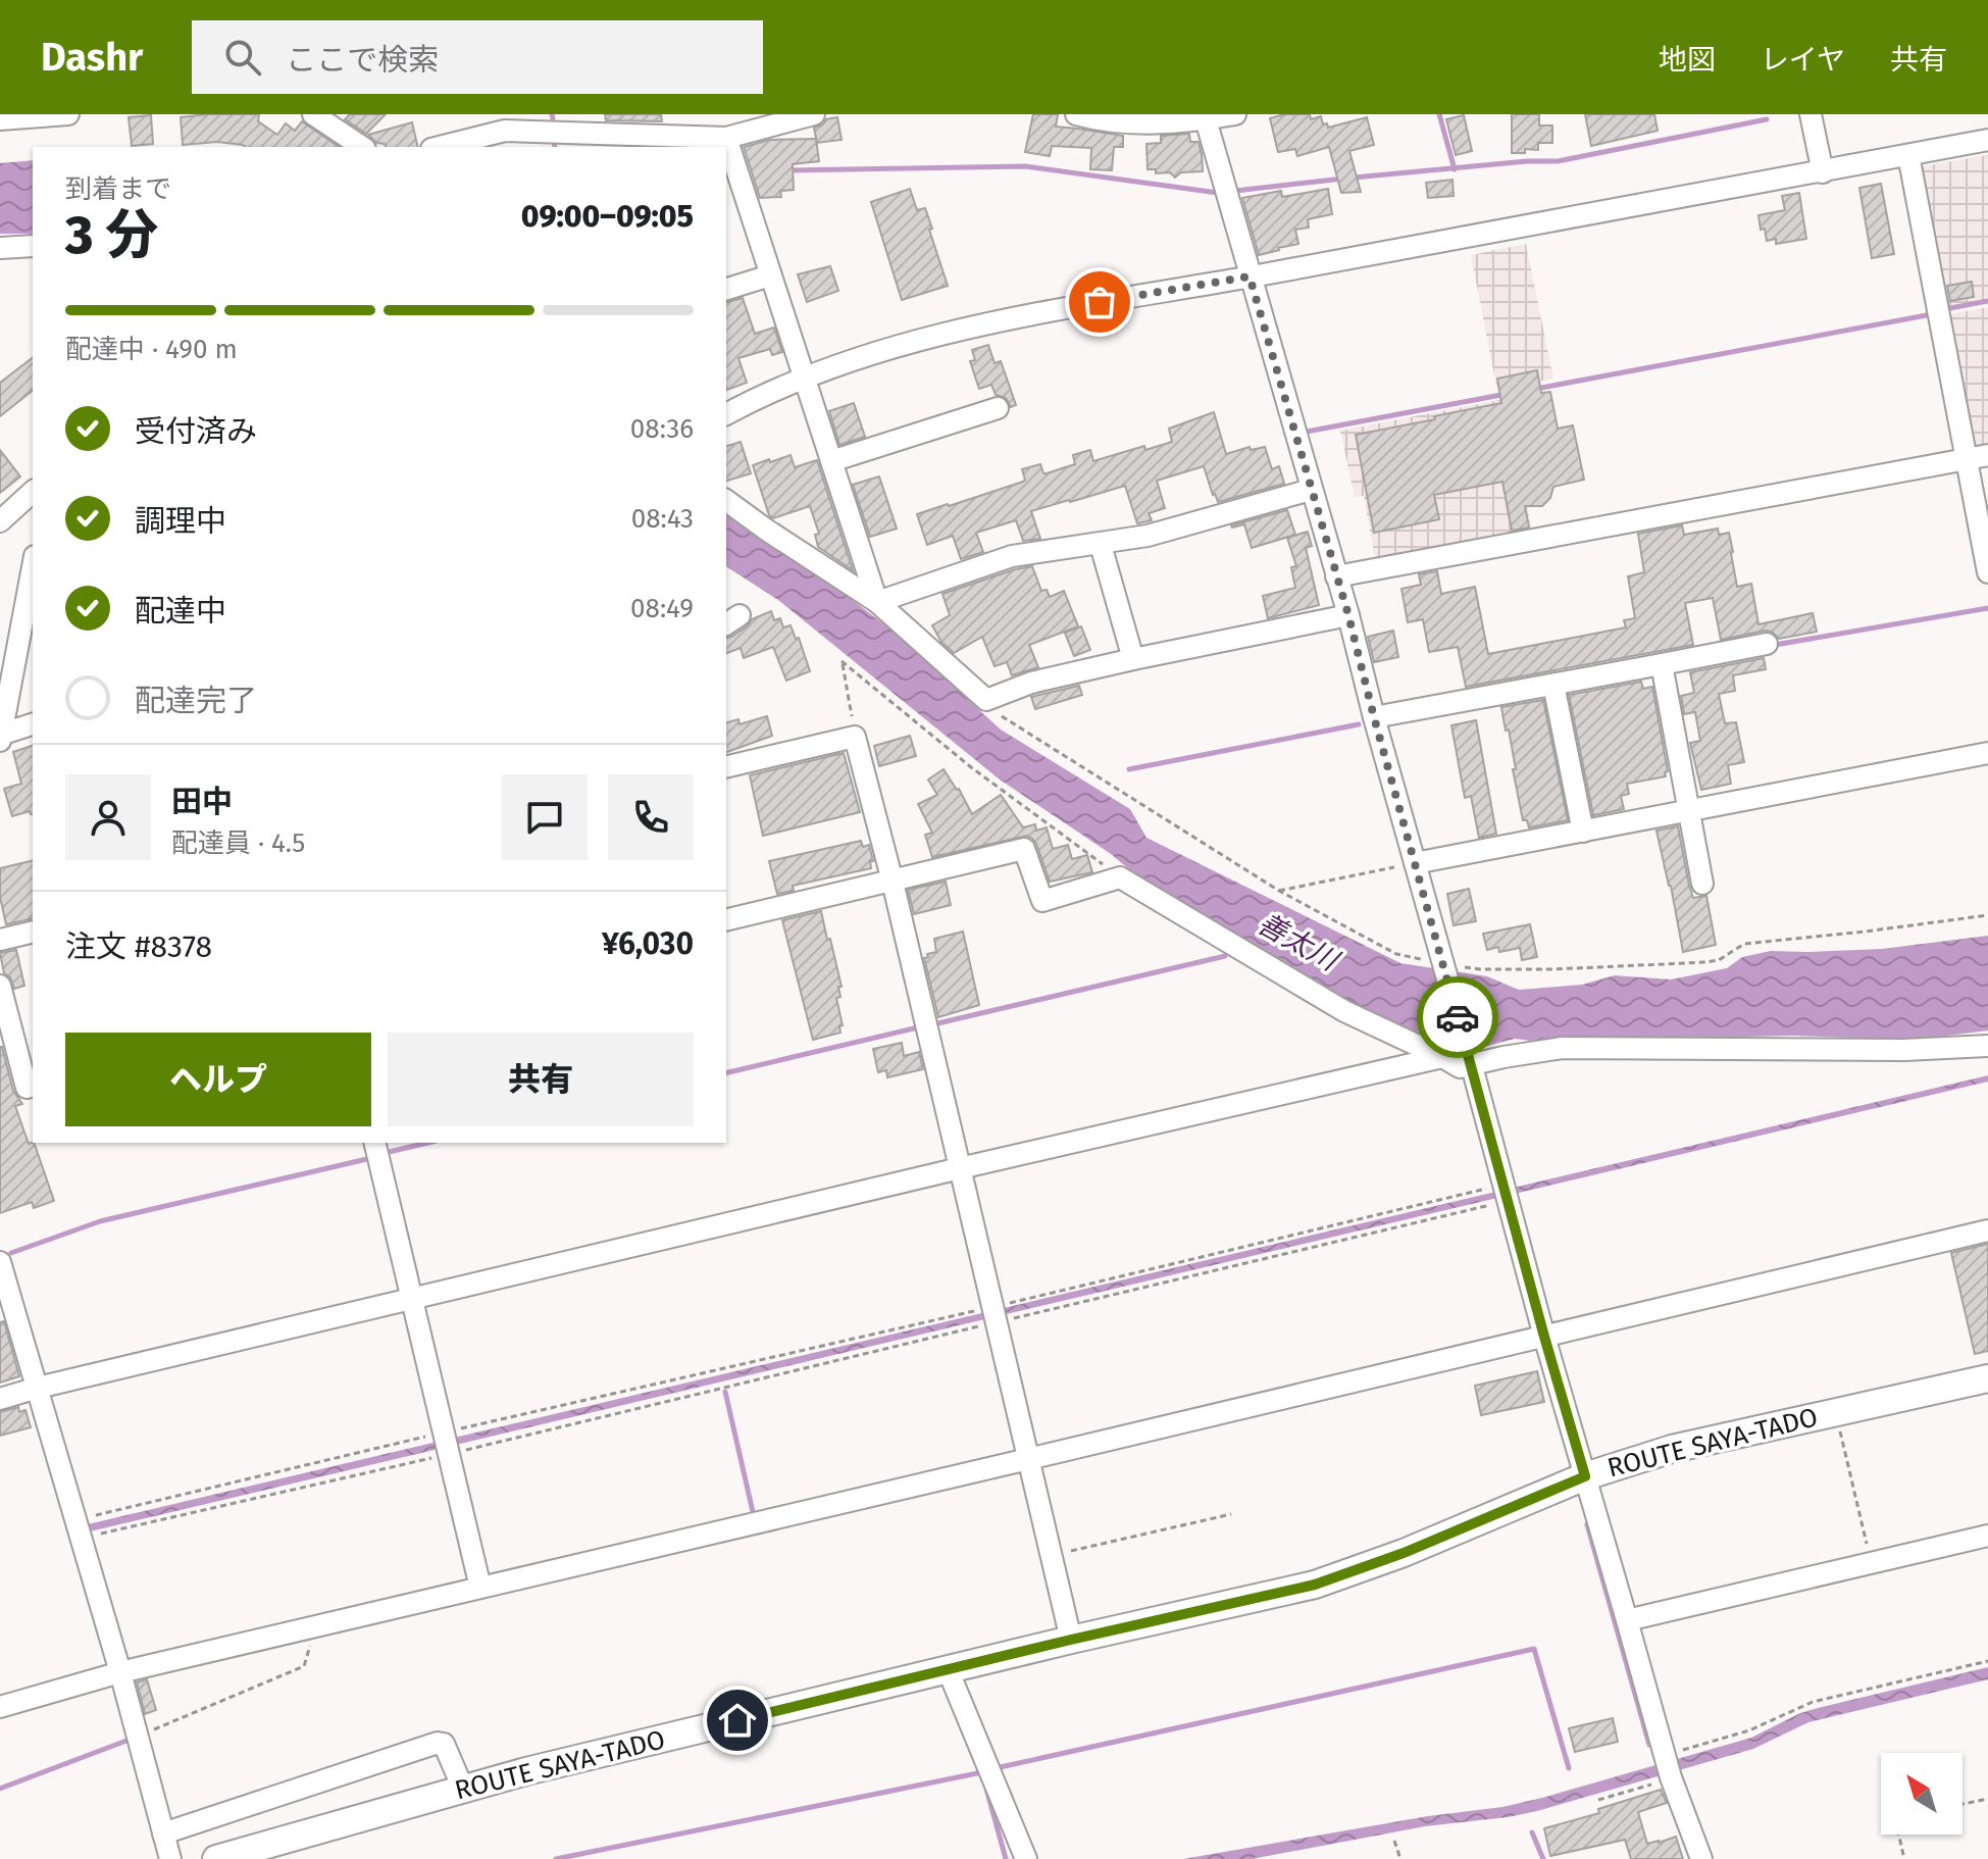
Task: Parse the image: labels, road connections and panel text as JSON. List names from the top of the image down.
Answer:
{
  "streets": {
    "main road": ["ROUTE SAYA-TADO"]
  },
  "water": ["善太川"],
  "north": "top left",
  "page": {
    "header": "Dashr",
    "search": "ここで検索",
    "nav": ["地図", "レイヤ", "共有"],
    "heading": ["3 分", "到着まで", "09:00–09:05"],
    "panel": [
      "田中",
      "配達員 · 4.5",
      "注文 #8378",
      "¥6,030"
    ],
    "bar": "配達中 · 490 m",
    "list": [
      ["受付済み", "08:36"],
      ["調理中", "08:43"],
      ["配達中", "08:49"],
      "配達完了"
    ],
    "buttons": ["ヘルプ", "共有"]
  }
}
